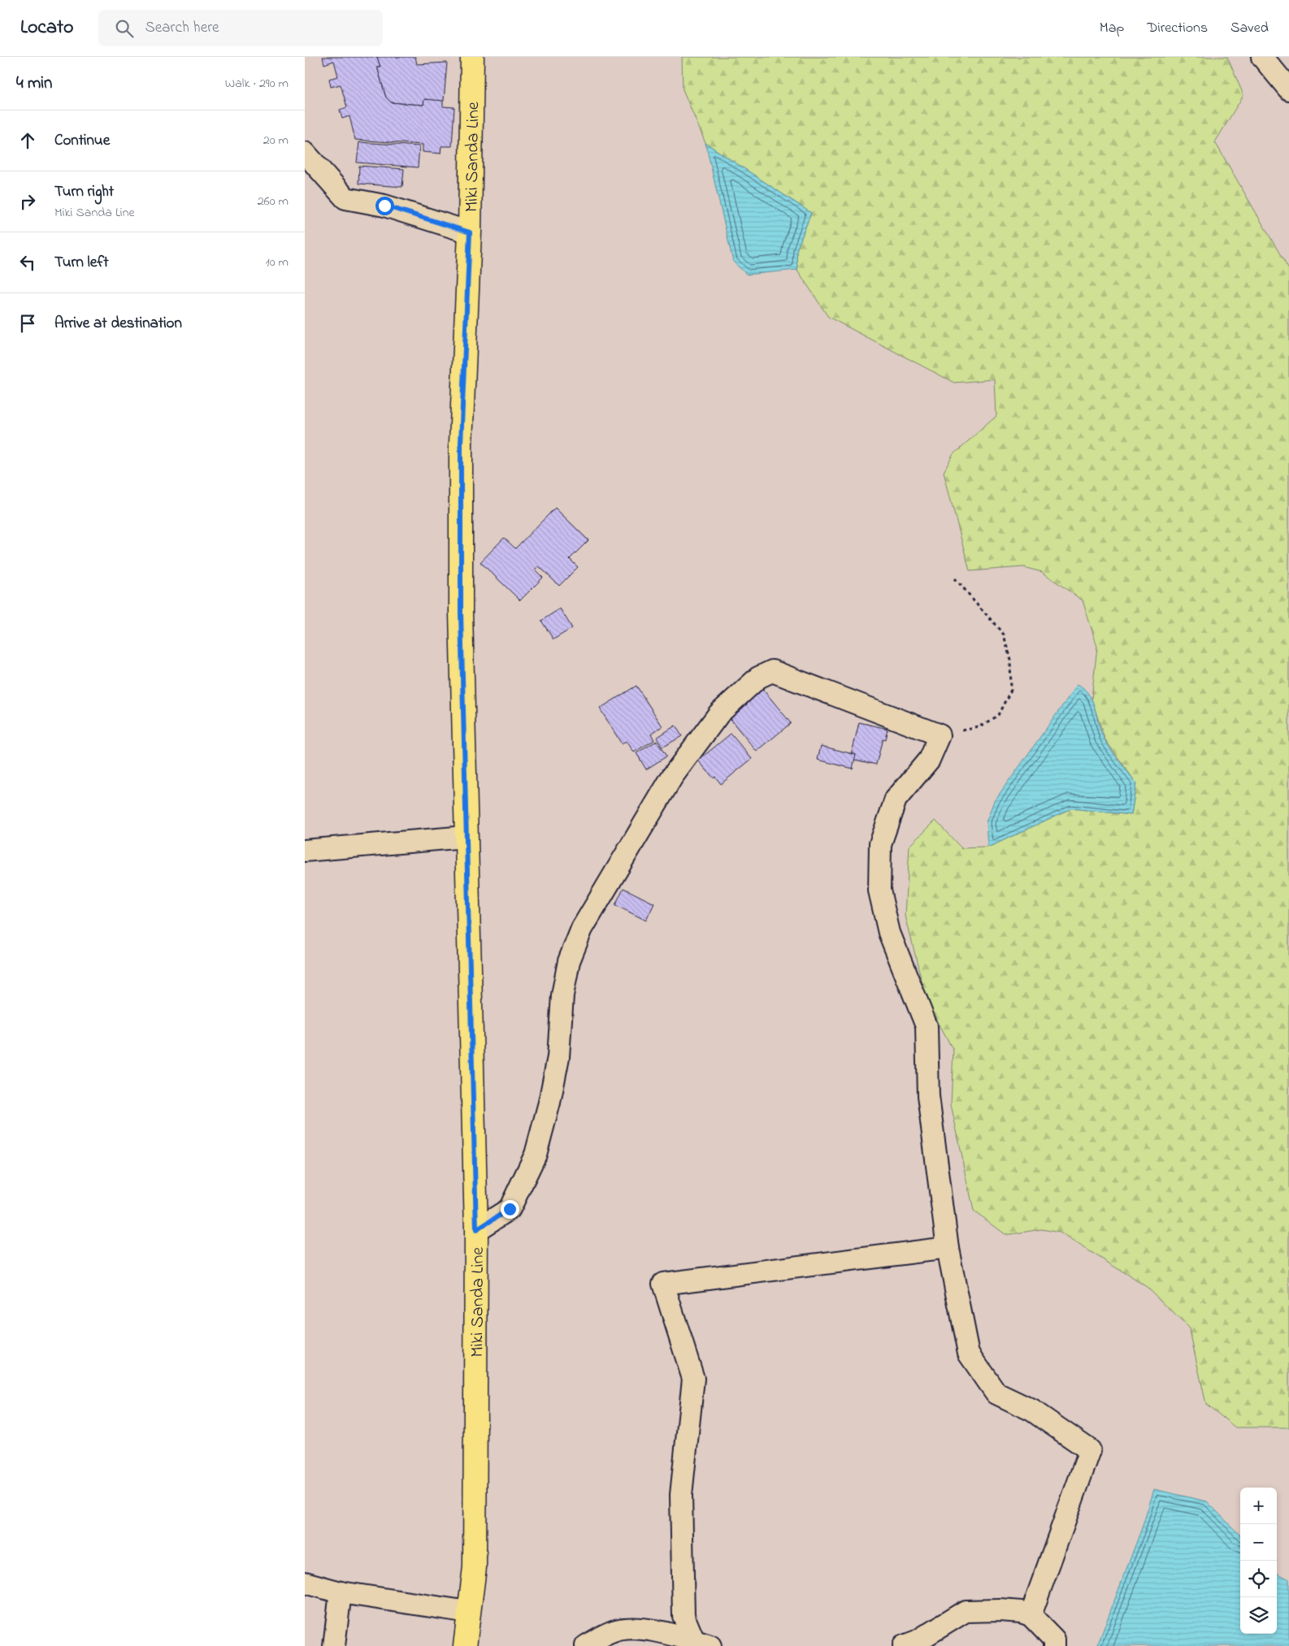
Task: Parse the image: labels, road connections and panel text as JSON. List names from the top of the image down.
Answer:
{
  "streets": {
    "main road": ["Miki Sanda Line"]
  },
  "page": {
    "header": "Locato",
    "search": "Search here",
    "nav": ["Map", "Directions", "Saved"],
    "heading": ["4 min", "Walk · 290 m"],
    "list": [
      ["Continue", "20 m"],
      ["Turn right", "Miki Sanda Line", "260 m"],
      ["Turn left", "10 m"],
      "Arrive at destination"
    ],
    "map_buttons": ["+", "−"]
  }
}
